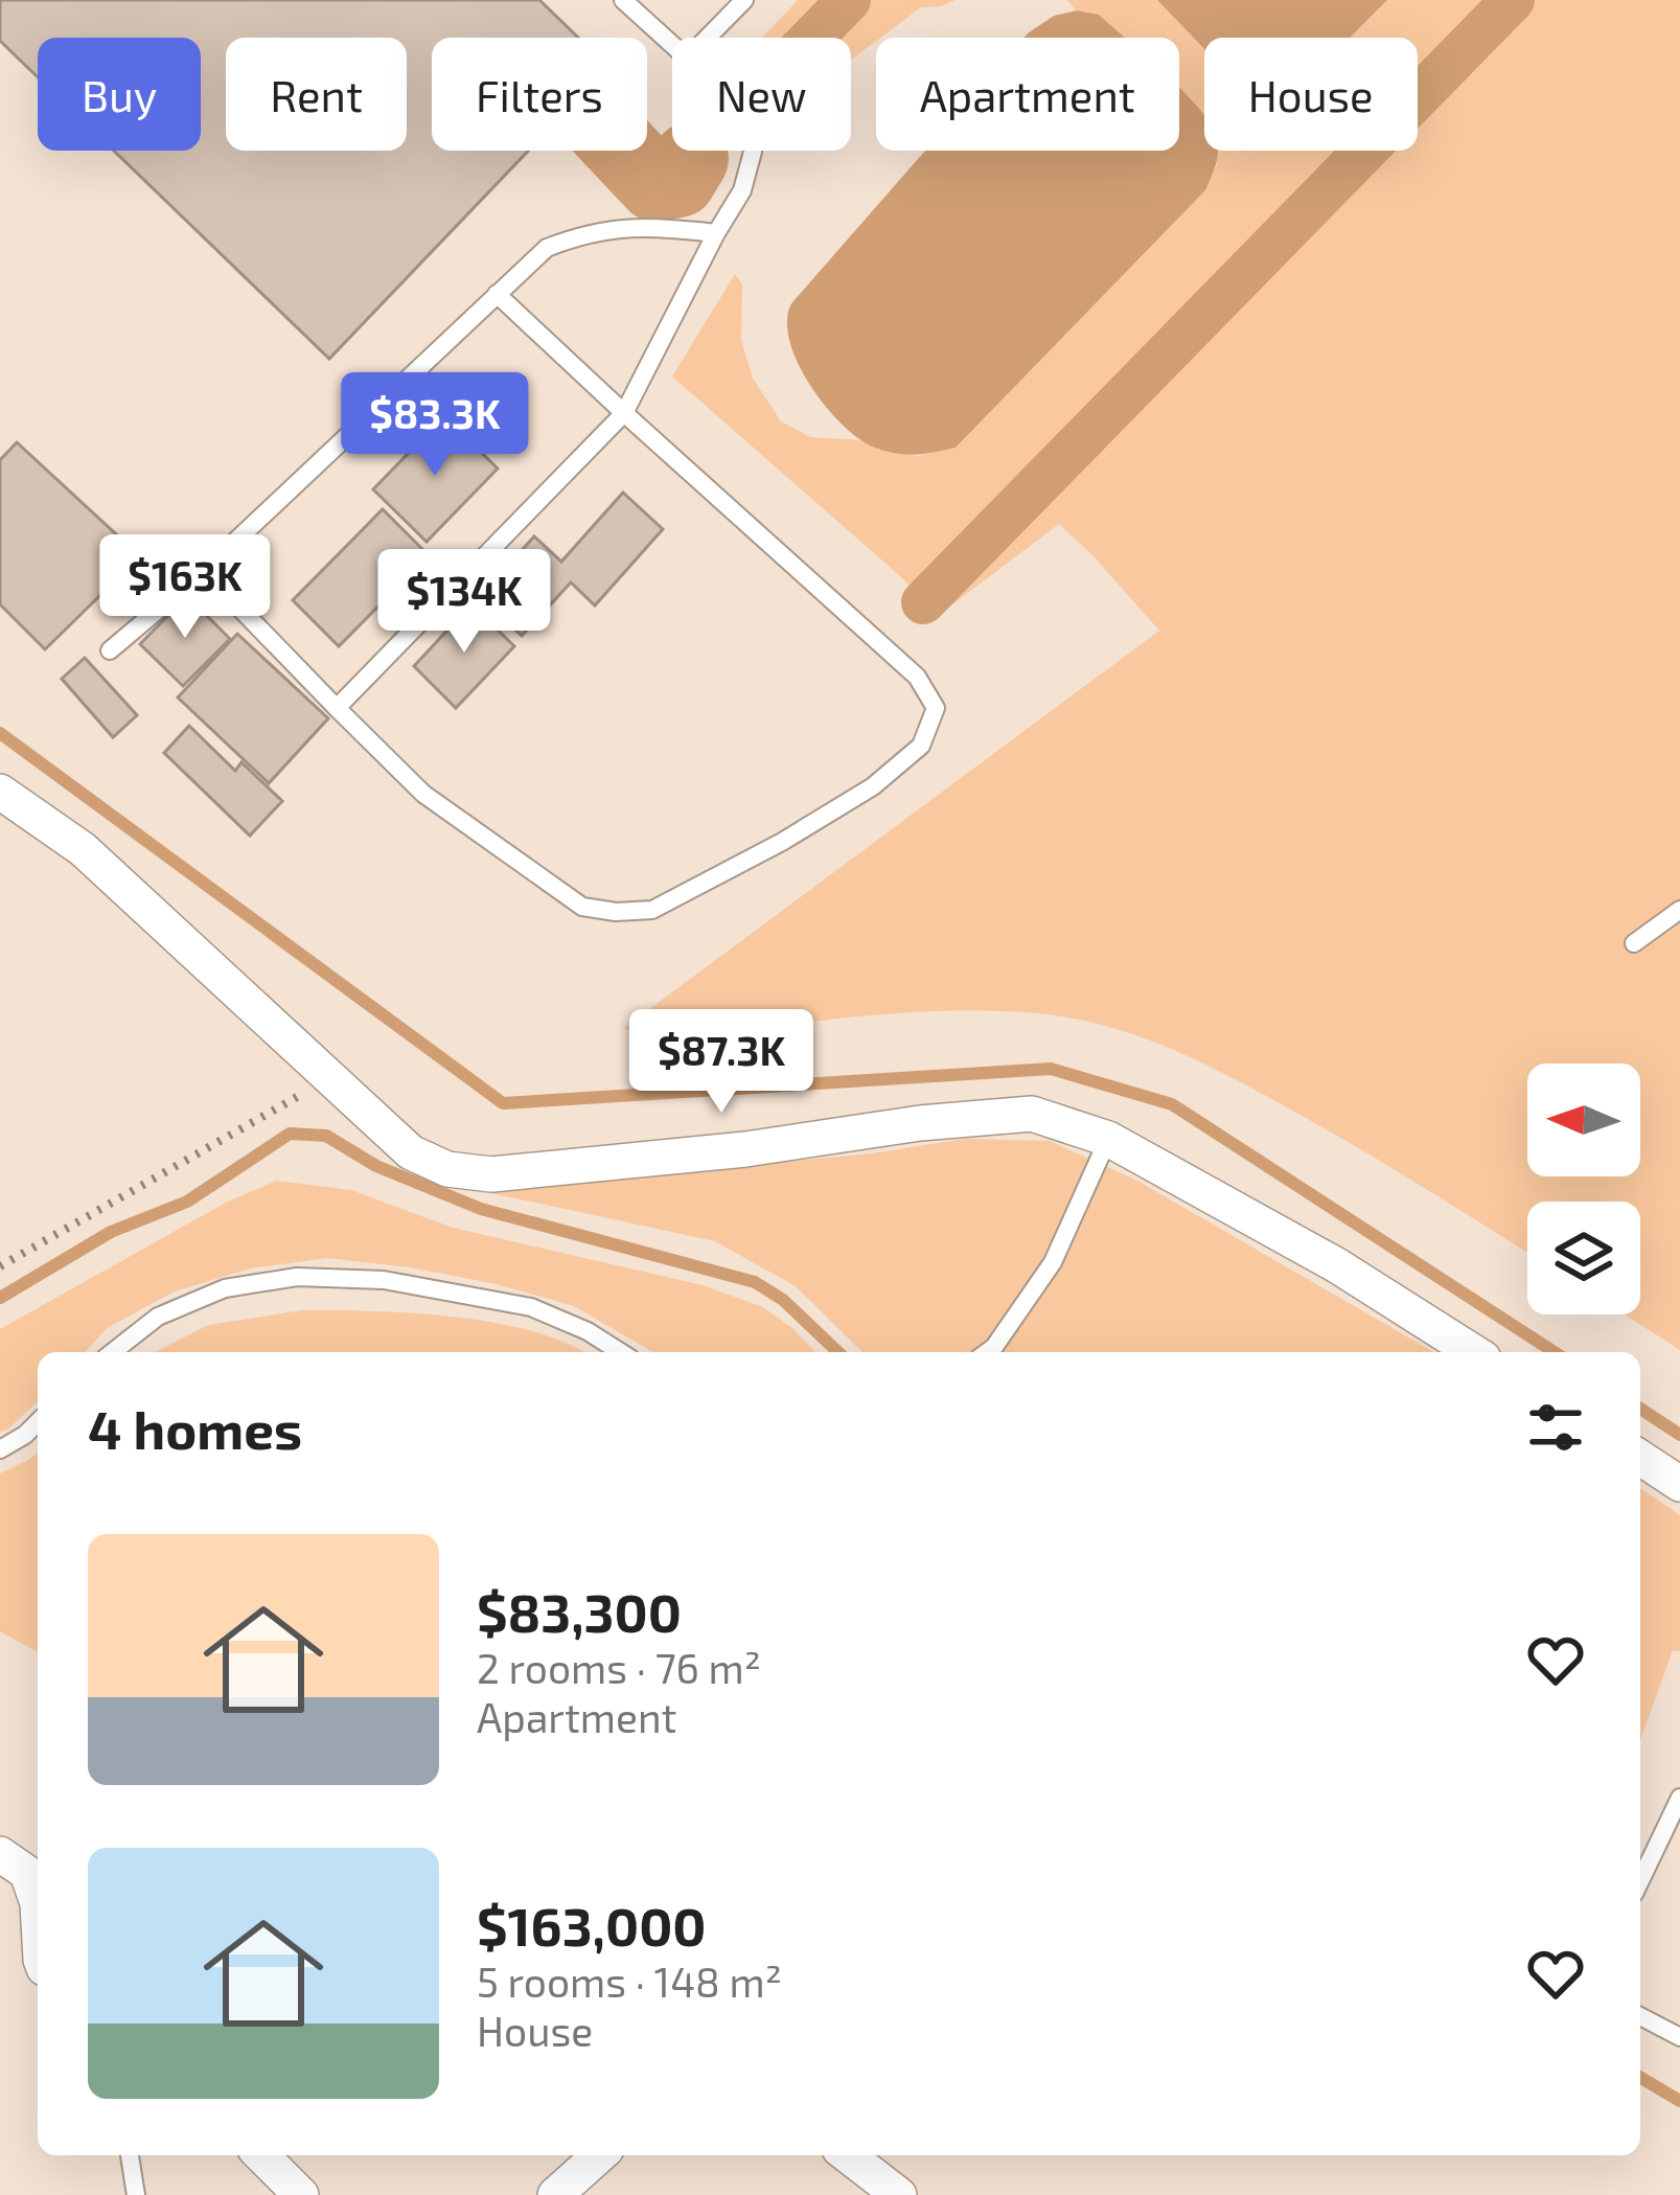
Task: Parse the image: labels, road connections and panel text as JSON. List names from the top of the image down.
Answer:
{
  "north": "left",
  "page": {
    "chip": [
      "Buy",
      "Rent",
      "Filters",
      "New",
      "Apartment",
      "House"
    ],
    "price": [
      "$83.3K",
      "$163K",
      "$134K",
      "$87.3K"
    ],
    "heading": "4 homes",
    "list": [
      {
        "name": "$83,300",
        "note": "2 rooms · 76 m² · Apartment"
      },
      {
        "name": "$163,000",
        "note": "5 rooms · 148 m² · House"
      }
    ]
  }
}
